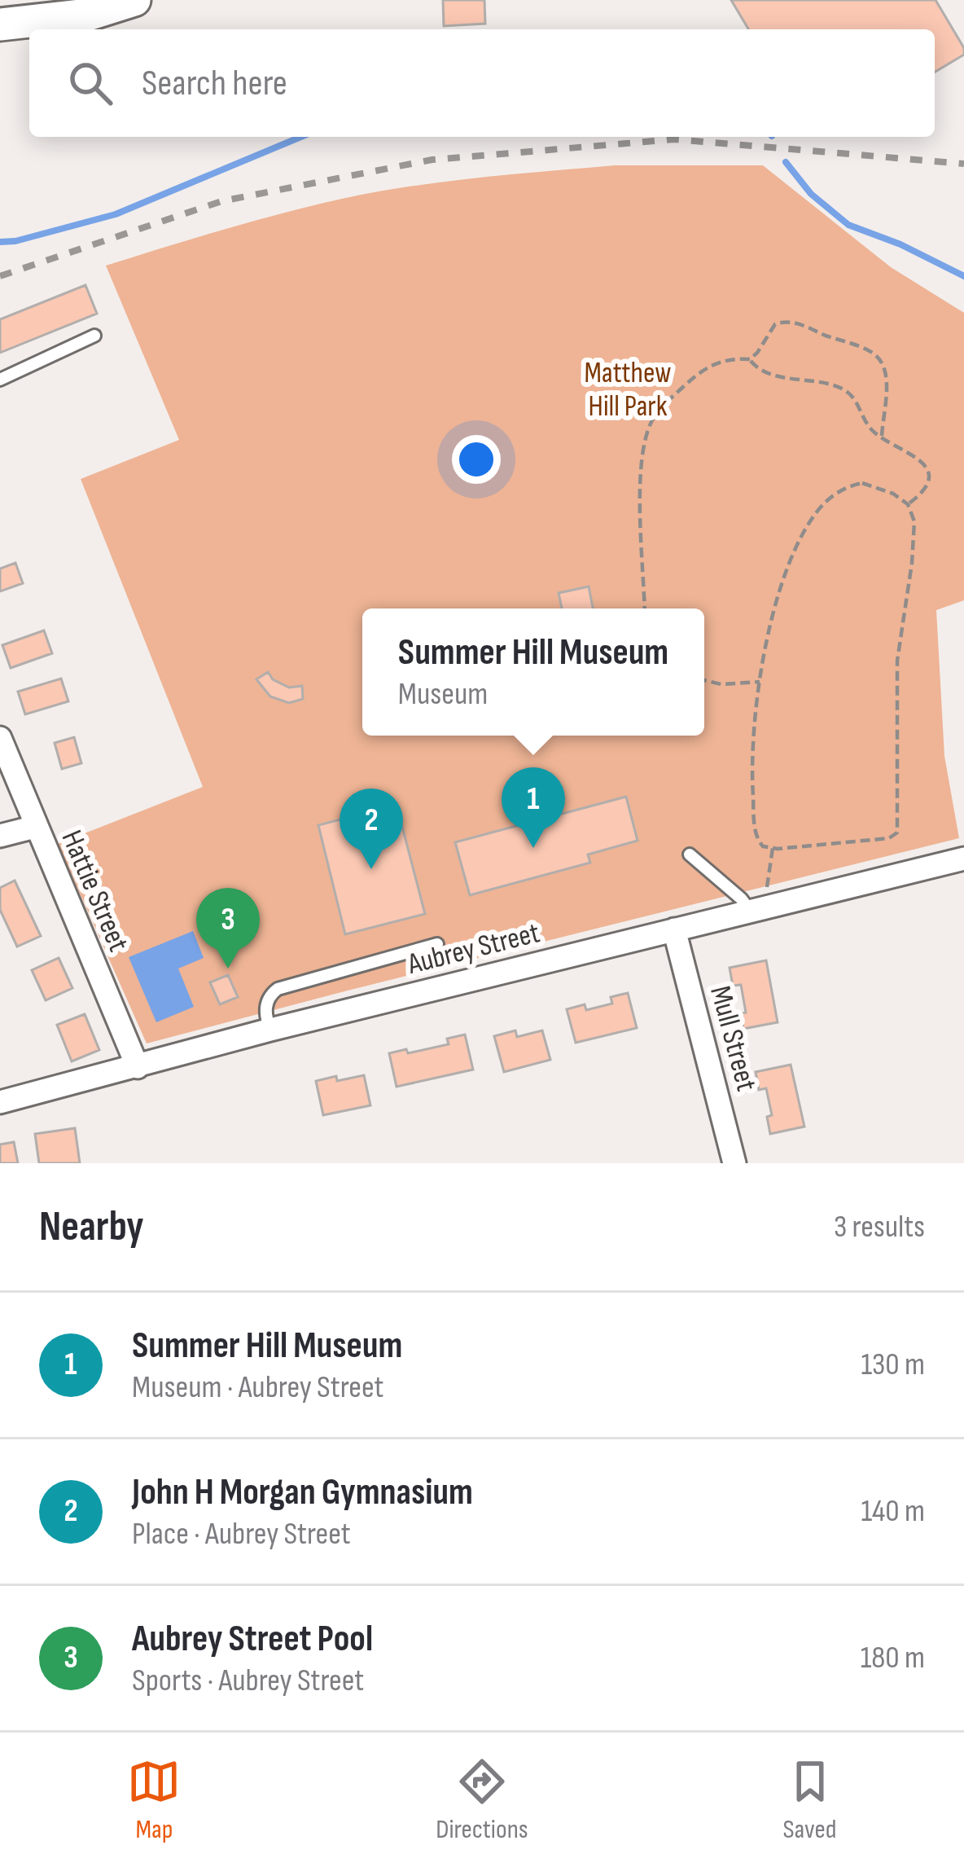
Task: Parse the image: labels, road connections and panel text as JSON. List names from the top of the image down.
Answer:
{
  "streets": {
    "street": ["Hattie Street", "Aubrey Street", "Mull Street"]
  },
  "crossings": [
    ["Hattie Street", "Aubrey Street"],
    ["Aubrey Street", "Mull Street"]
  ],
  "parks": ["Matthew Hill Park"],
  "page": {
    "search": "Search here",
    "popup": ["Summer Hill Museum", "Museum"],
    "pins": ["1", "2", "3"],
    "heading": ["Nearby", "3 results"],
    "list": [
      {
        "mark": "1",
        "name": "Summer Hill Museum",
        "note": "Museum · Aubrey Street",
        "value": "130 m"
      },
      {
        "mark": "2",
        "name": "John H Morgan Gymnasium",
        "note": "Place · Aubrey Street",
        "value": "140 m"
      },
      {
        "mark": "3",
        "name": "Aubrey Street Pool",
        "note": "Sports · Aubrey Street",
        "value": "180 m"
      }
    ],
    "nav": ["Map", "Directions", "Saved"]
  }
}
